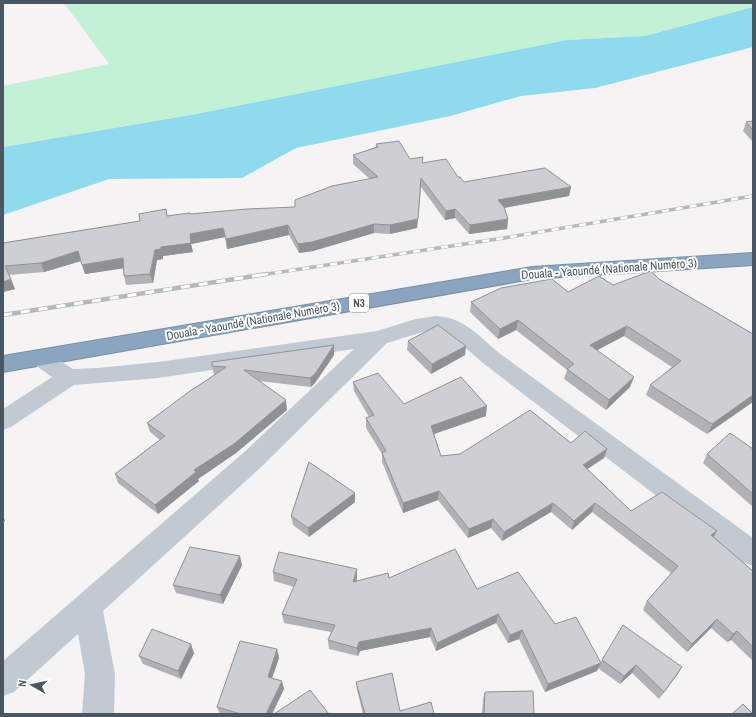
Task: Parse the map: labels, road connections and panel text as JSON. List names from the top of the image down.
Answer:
{
  "streets": {
    "highway": ["Douala - Yaoundé (Nationale Numéro 3)", "N3"]
  },
  "north": "left"
}
